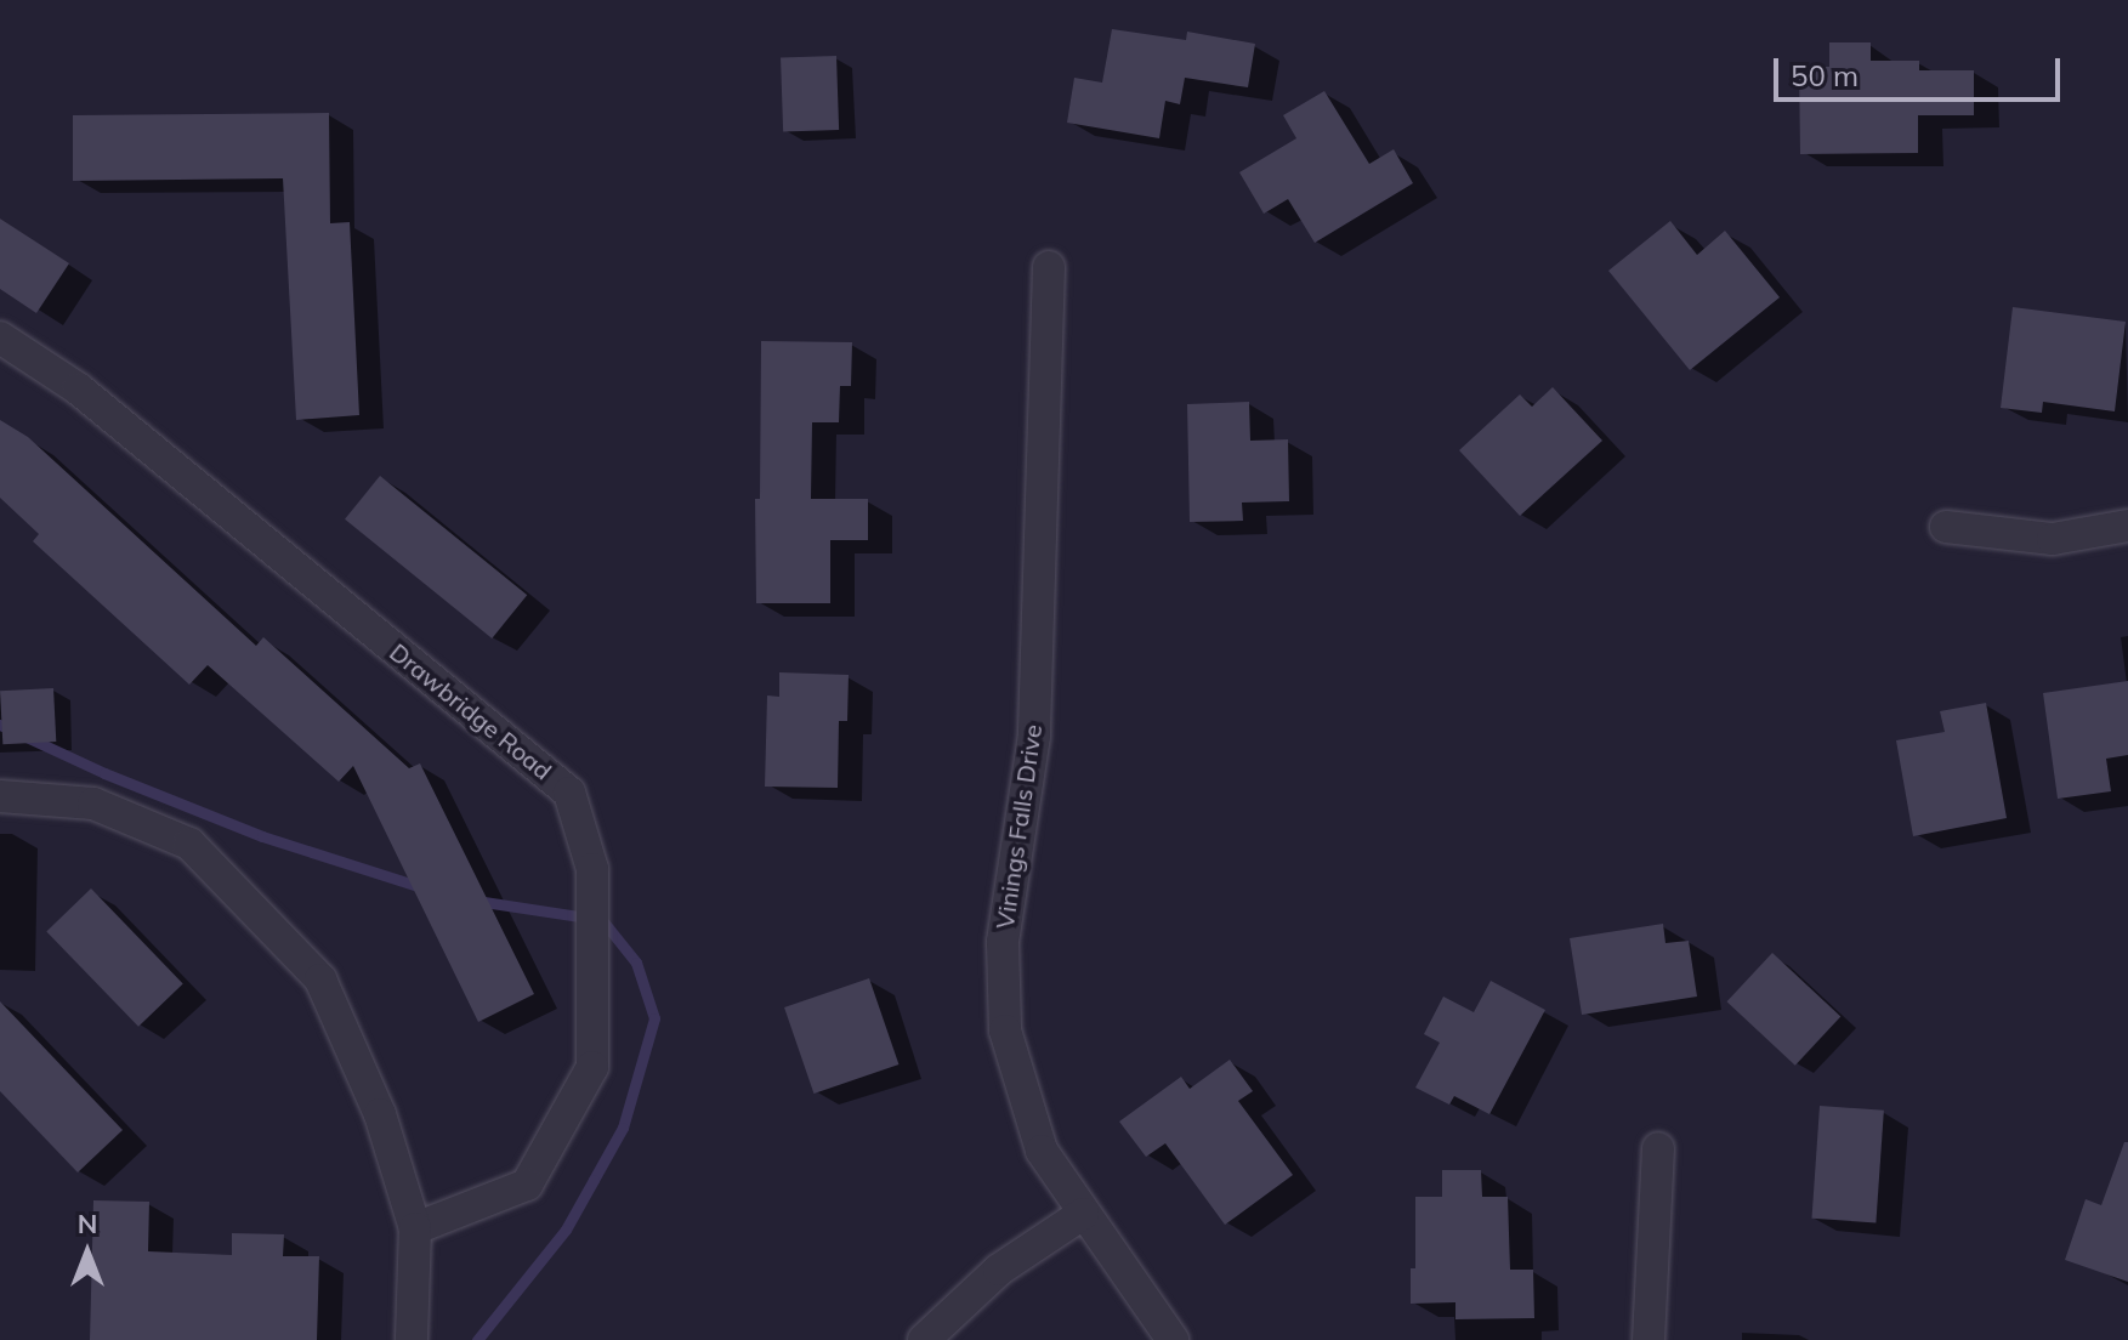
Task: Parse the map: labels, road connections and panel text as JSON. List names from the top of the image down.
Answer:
{
  "streets": {
    "street": ["Drawbridge Road", "Vinings Falls Drive"]
  },
  "scale_bar": "50 m",
  "north": "top"
}
